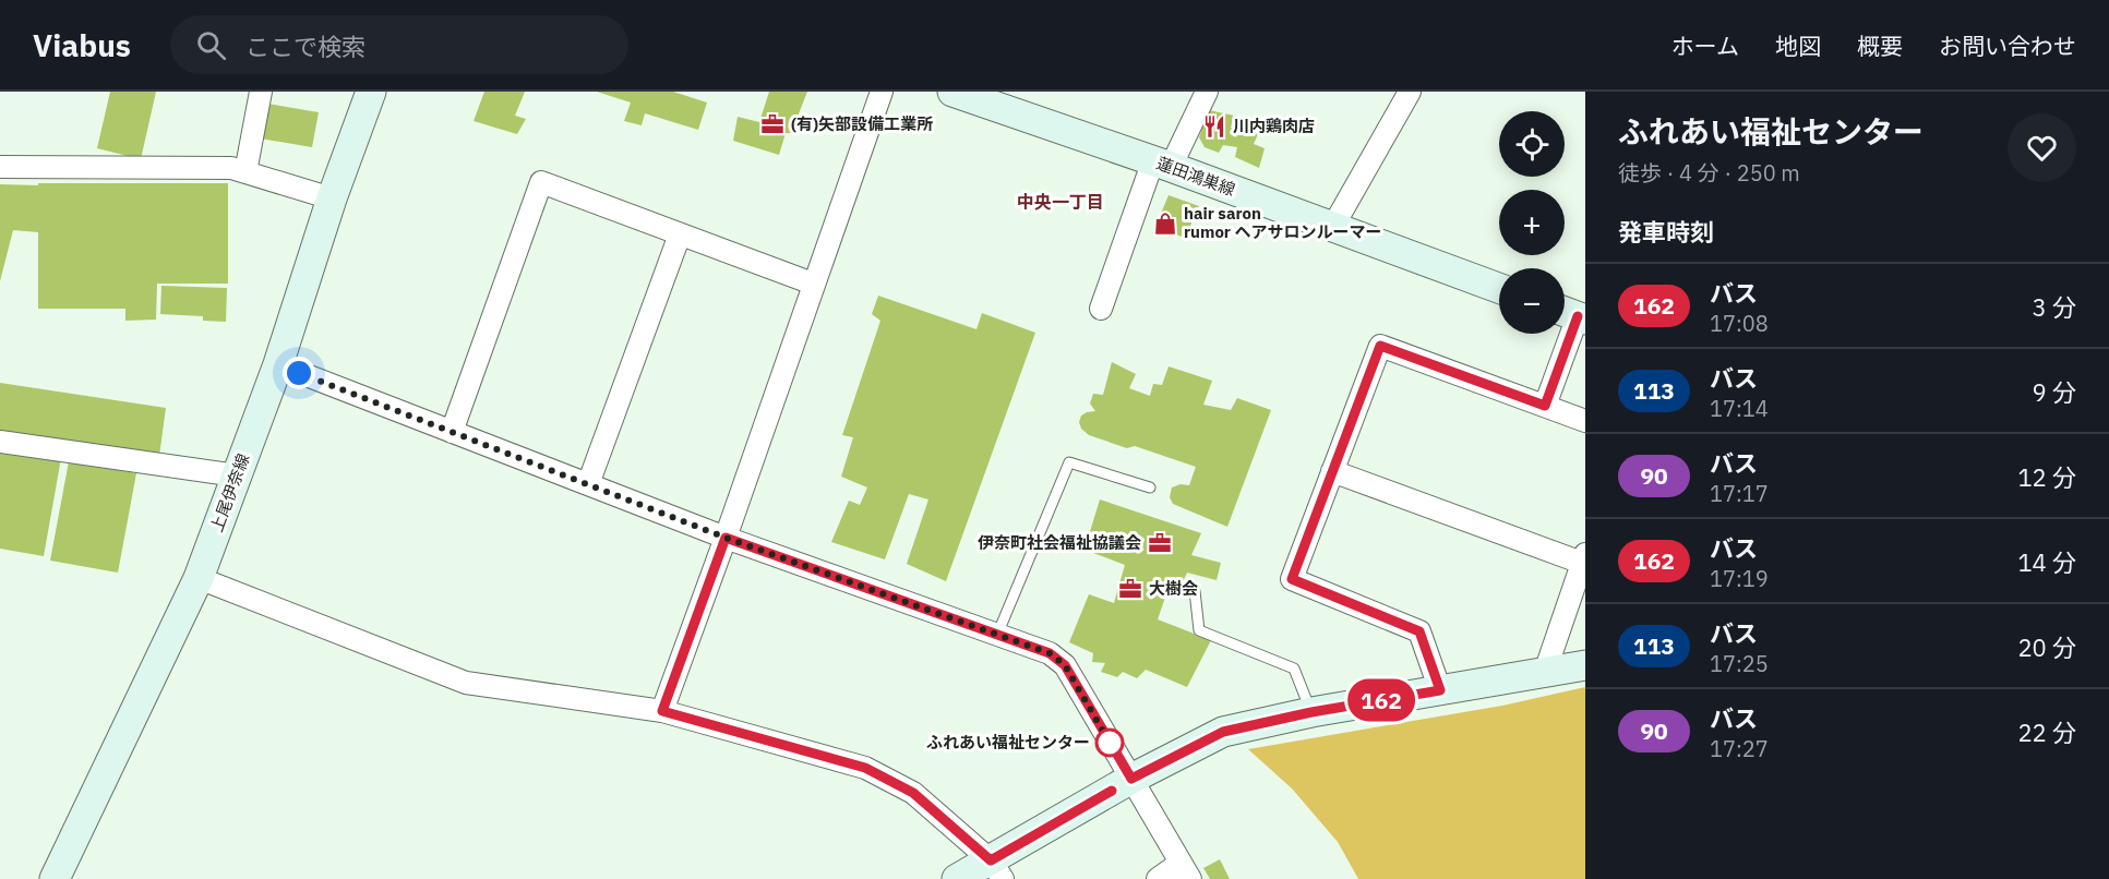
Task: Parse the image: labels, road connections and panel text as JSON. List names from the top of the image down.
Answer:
{
  "streets": {
    "street": ["蓮田鴻巣線", "上尾伊奈線"]
  },
  "districts": ["中央一丁目"],
  "places": {
    "office": ["(有)矢部設備工業所", "伊奈町社会福祉協議会", "大樹会"],
    "restaurant": ["川内鶏肉店"],
    "shop": ["hair saron rumor ヘアサロンルーマー"],
    "other": ["ふれあい福祉センター"]
  },
  "lines": ["bus line 162"],
  "page": {
    "header": "Viabus",
    "search": "ここで検索",
    "nav": [
      "ホーム",
      "地図",
      "概要",
      "お問い合わせ"
    ],
    "on_map": "162",
    "heading": [
      ["ふれあい福祉センター", "徒歩 · 4 分 · 250 m"],
      "発車時刻"
    ],
    "map_buttons": ["+", "−"],
    "list": [
      {
        "mark": "162",
        "name": "バス",
        "note": "17:08",
        "value": "3 分"
      },
      {
        "mark": "113",
        "name": "バス",
        "note": "17:14",
        "value": "9 分"
      },
      {
        "mark": "90",
        "name": "バス",
        "note": "17:17",
        "value": "12 分"
      },
      {
        "mark": "162",
        "name": "バス",
        "note": "17:19",
        "value": "14 分"
      },
      {
        "mark": "113",
        "name": "バス",
        "note": "17:25",
        "value": "20 分"
      },
      {
        "mark": "90",
        "name": "バス",
        "note": "17:27",
        "value": "22 分"
      }
    ]
  }
}
